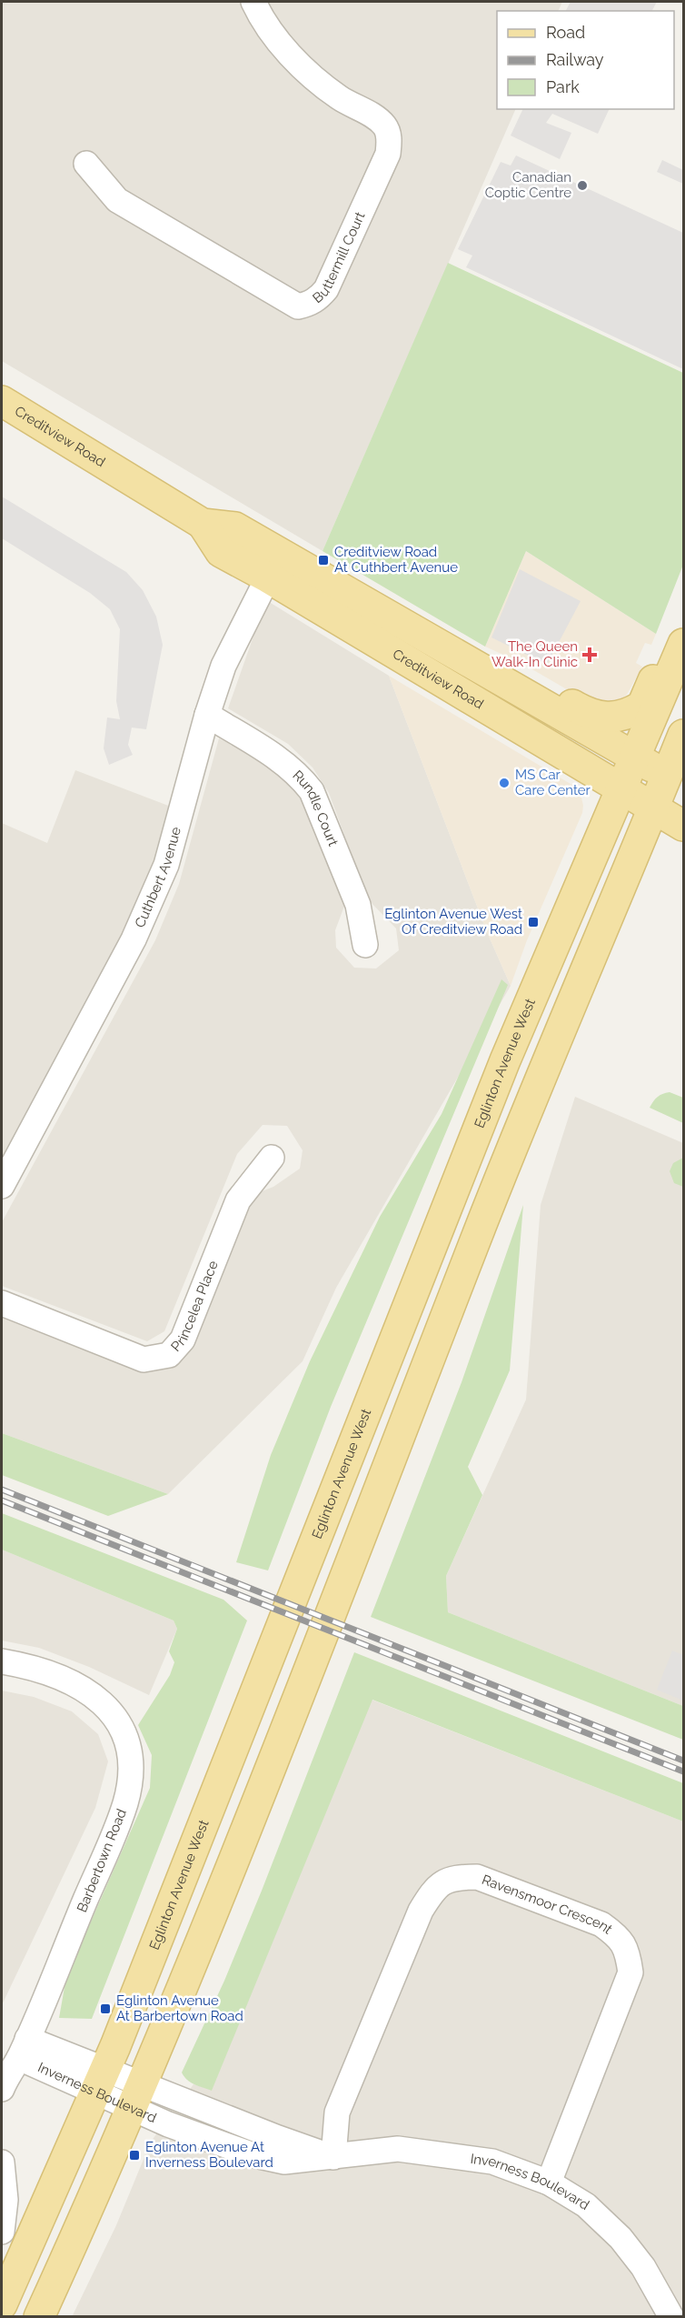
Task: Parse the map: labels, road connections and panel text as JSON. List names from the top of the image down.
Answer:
{
  "streets": {
    "main road": ["Creditview Road", "Eglinton Avenue West"],
    "street": [
      "Buttermill Court",
      "Rundle Court",
      "Cuthbert Avenue",
      "Princelea Place",
      "Barbertown Road",
      "Ravensmoor Crescent",
      "Inverness Boulevard"
    ]
  },
  "crossings": [
    ["Creditview Road", "Cuthbert Avenue"],
    ["Creditview Road", "Eglinton Avenue West"],
    ["Rundle Court", "Cuthbert Avenue"],
    ["Eglinton Avenue West", "Inverness Boulevard"],
    ["Barbertown Road", "Inverness Boulevard"],
    ["Ravensmoor Crescent", "Inverness Boulevard"]
  ],
  "places": {
    "other": ["Canadian Coptic Centre", "MS Car Care Center"],
    "transit": [
      "Creditview Road At Cuthbert Avenue",
      "Eglinton Avenue West Of Creditview Road",
      "Eglinton Avenue At Barbertown Road",
      "Eglinton Avenue At Inverness Boulevard"
    ],
    "health": ["The Queen Walk-In Clinic"]
  },
  "legend": ["Road", "Railway", "Park"]
}
